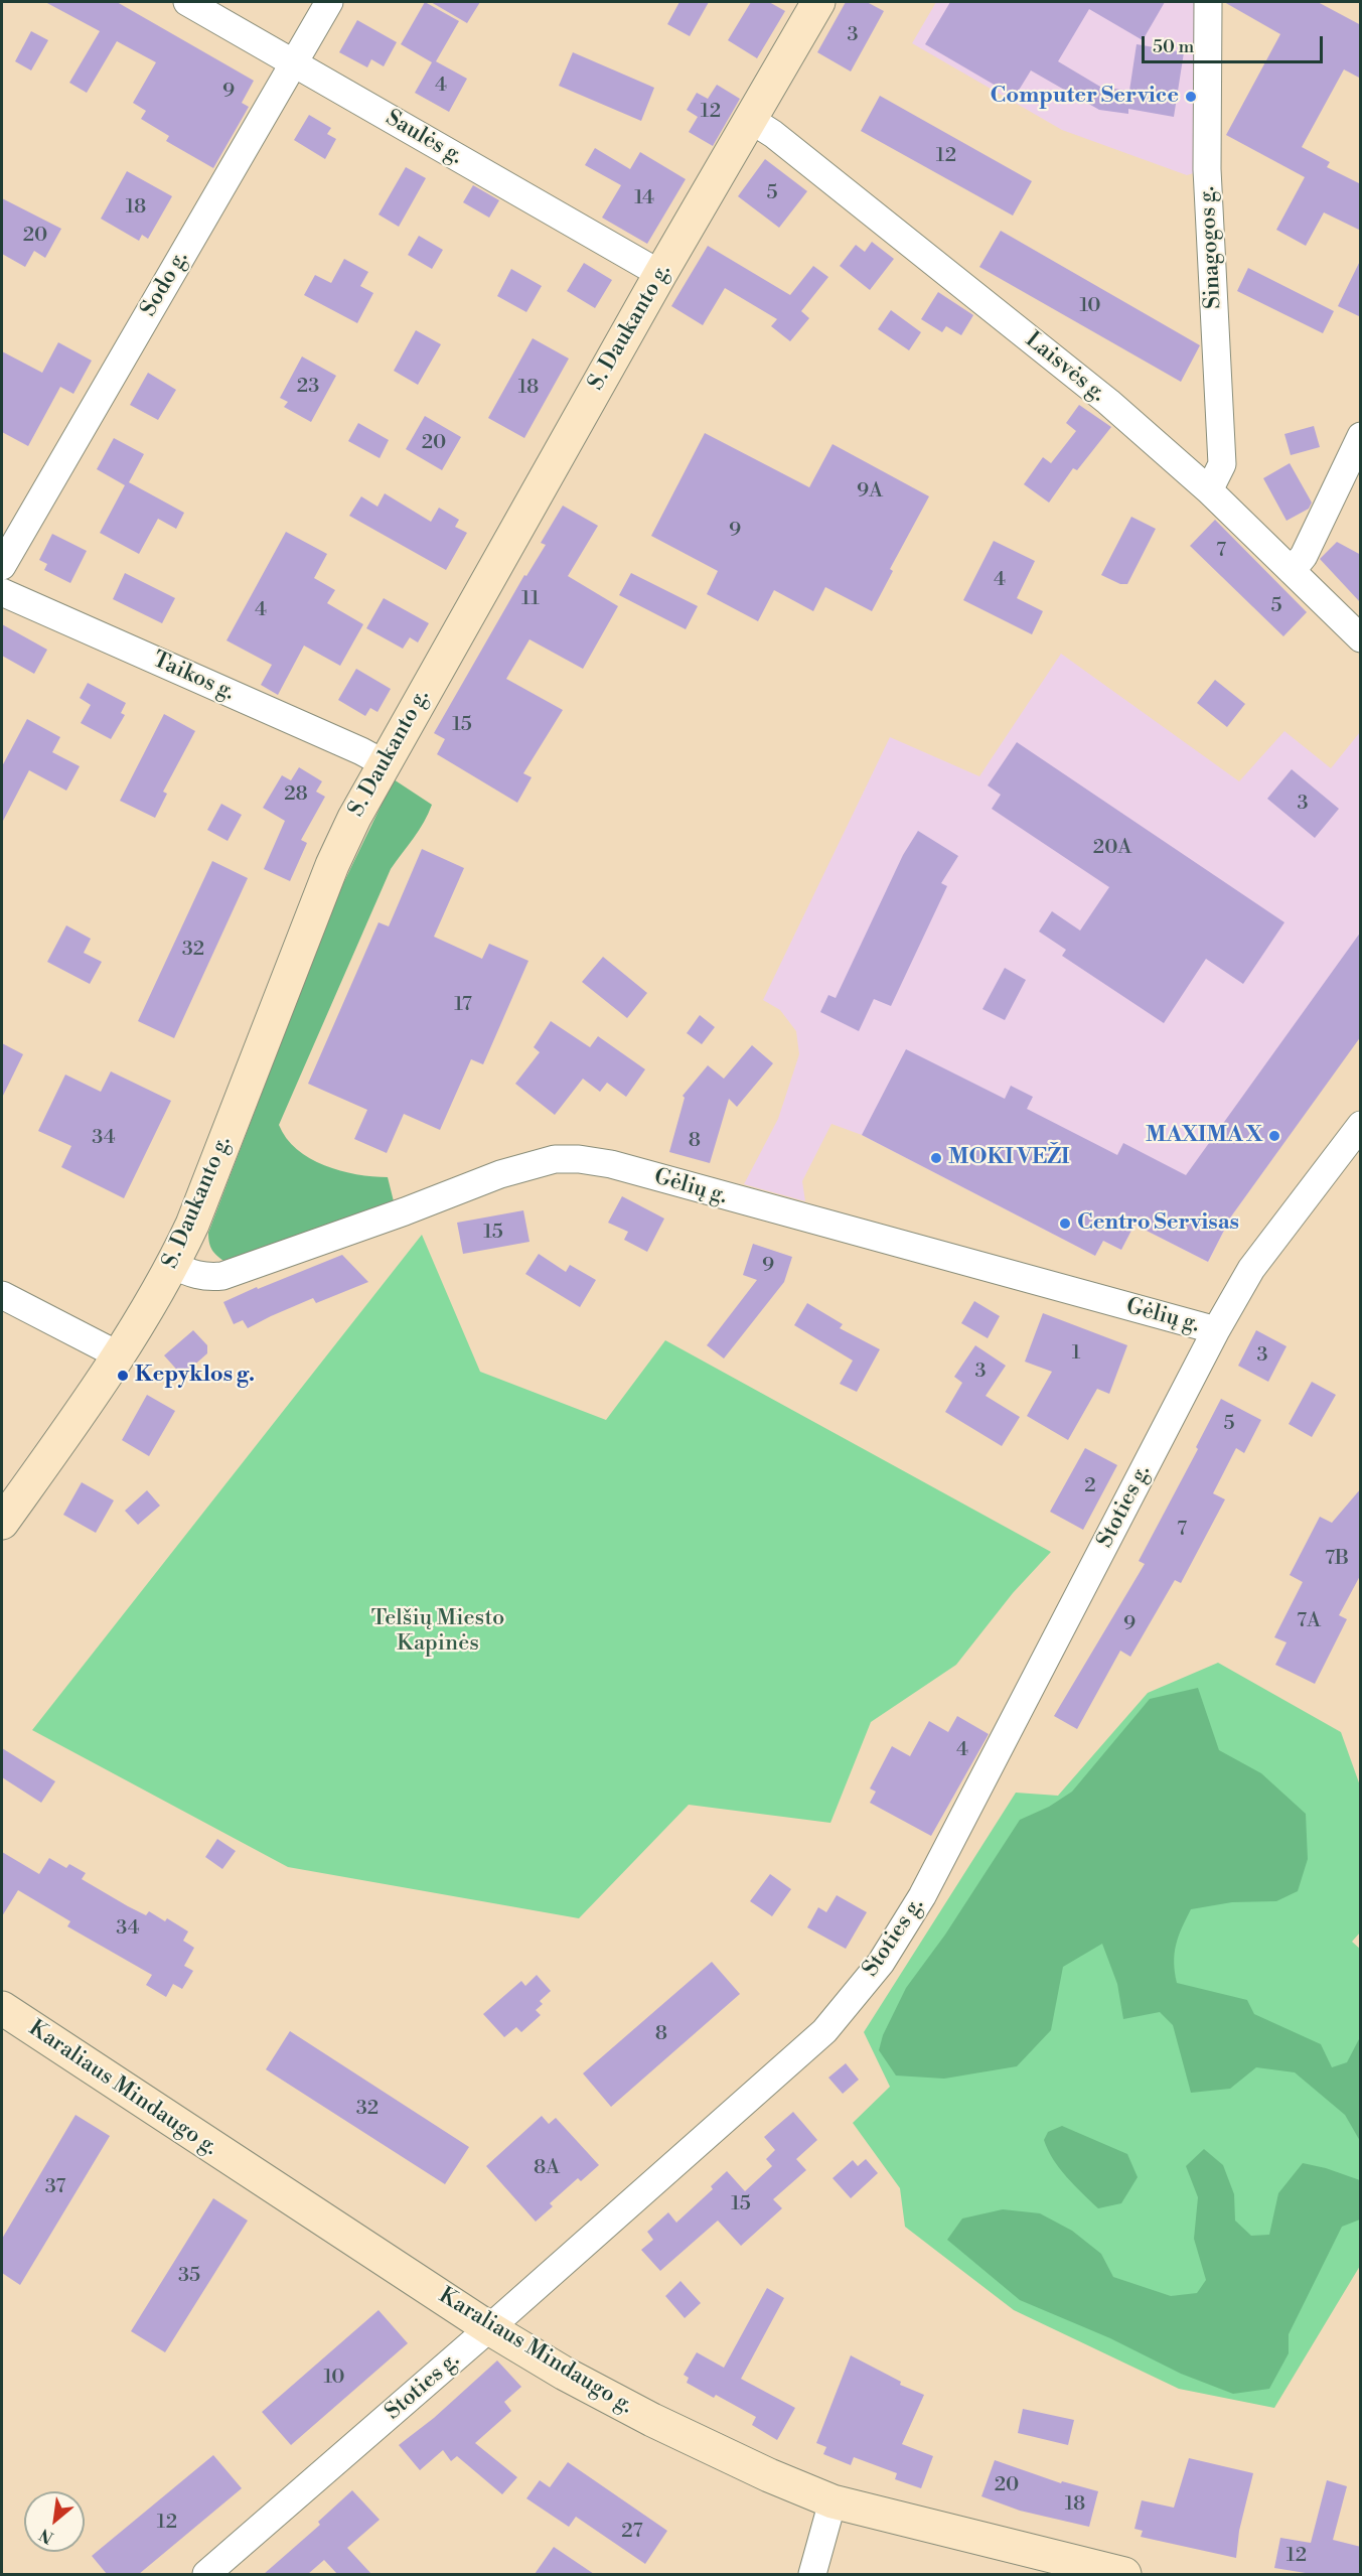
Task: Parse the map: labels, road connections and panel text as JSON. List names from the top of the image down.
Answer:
{
  "streets": {
    "main road": ["S. Daukanto g.", "Karaliaus Mindaugo g."],
    "street": [
      "Saulės g.",
      "Sinagogos g.",
      "Sodo g.",
      "Laisvės g.",
      "Taikos g.",
      "Gėlių g.",
      "Stoties g."
    ]
  },
  "crossings": [
    ["Saulės g.", "Sodo g."],
    ["Saulės g.", "S. Daukanto g."],
    ["Sinagogos g.", "Laisvės g."],
    ["S. Daukanto g.", "Laisvės g."],
    ["S. Daukanto g.", "Taikos g."],
    ["S. Daukanto g.", "Gėlių g."],
    ["Gėlių g.", "Stoties g."],
    ["Stoties g.", "Karaliaus Mindaugo g."]
  ],
  "parks": ["Telšių Miesto Kapinės"],
  "places": [
    "Computer Service",
    "MAXIMA X",
    "MOKI VEŽI",
    "Centro Servisas",
    "Kepyklos g."
  ],
  "house_numbers": [
    "3",
    "4",
    "9",
    "12",
    "12",
    "5",
    "14",
    "18",
    "20",
    "10",
    "23",
    "18",
    "20",
    "9A",
    "9",
    "7",
    "4",
    "11",
    "5",
    "4",
    "15",
    "28",
    "3",
    "20A",
    "32",
    "17",
    "34",
    "8",
    "15",
    "9",
    "1",
    "3",
    "3",
    "5",
    "2",
    "7",
    "7B",
    "7A",
    "9",
    "4",
    "34",
    "8",
    "32",
    "8A",
    "37",
    "15",
    "35",
    "10",
    "20",
    "18",
    "12",
    "27",
    "12"
  ],
  "scale_bar": "50 m",
  "north": "bottom left"
}
